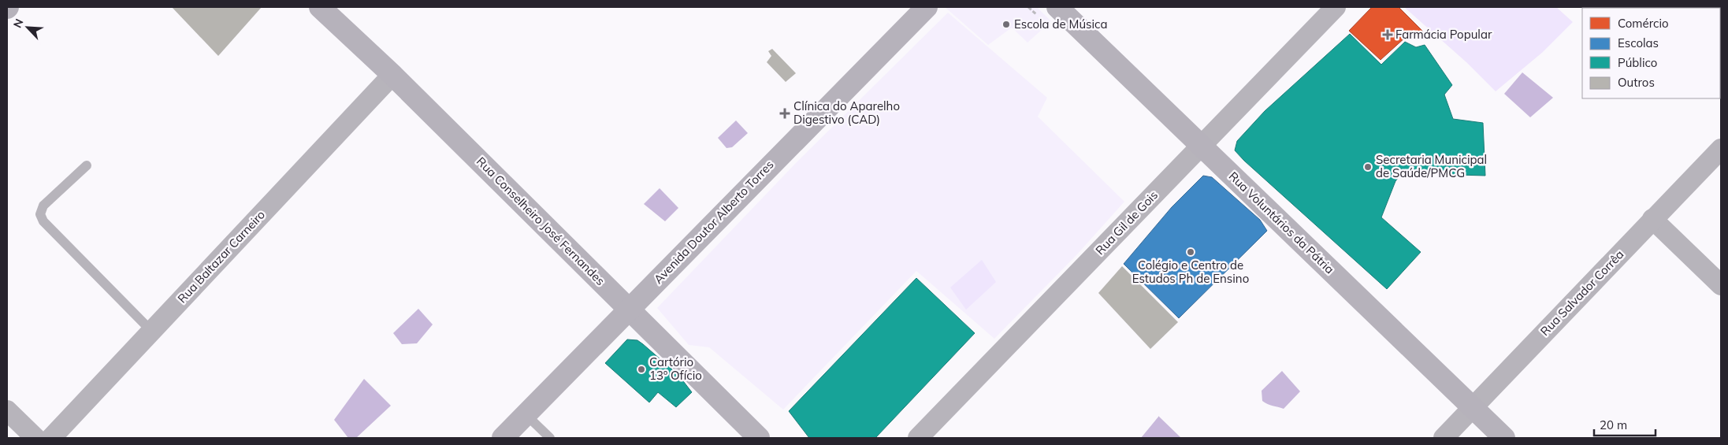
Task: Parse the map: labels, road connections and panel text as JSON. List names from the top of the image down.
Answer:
{
  "streets": {
    "main road": ["Rua Conselheiro José Fernandes", "Avenida Doutor Alberto Torres", "Rua Voluntários da Pátria"],
    "street": ["Rua Gil de Gois", "Rua Baltazar Carneiro", "Rua Salvador Corrêa"]
  },
  "crossings": [
    ["Rua Conselheiro José Fernandes", "Avenida Doutor Alberto Torres"],
    ["Rua Conselheiro José Fernandes", "Rua Baltazar Carneiro"],
    ["Rua Gil de Gois", "Rua Voluntários da Pátria"],
    ["Rua Voluntários da Pátria", "Rua Salvador Corrêa"]
  ],
  "places": {
    "other": [
      "Escola de Música",
      "Secretaria Municipal de Saúde/PMCG",
      "Colégio e Centro de Estudos Ph de Ensino",
      "Cartório 13º Ofício"
    ],
    "health": ["Farmácia Popular", "Clínica do Aparelho Digestivo (CAD)"]
  },
  "legend": [
    "Comércio",
    "Escolas",
    "Público",
    "Outros"
  ],
  "scale_bar": "20 m",
  "north": "top left"
}
